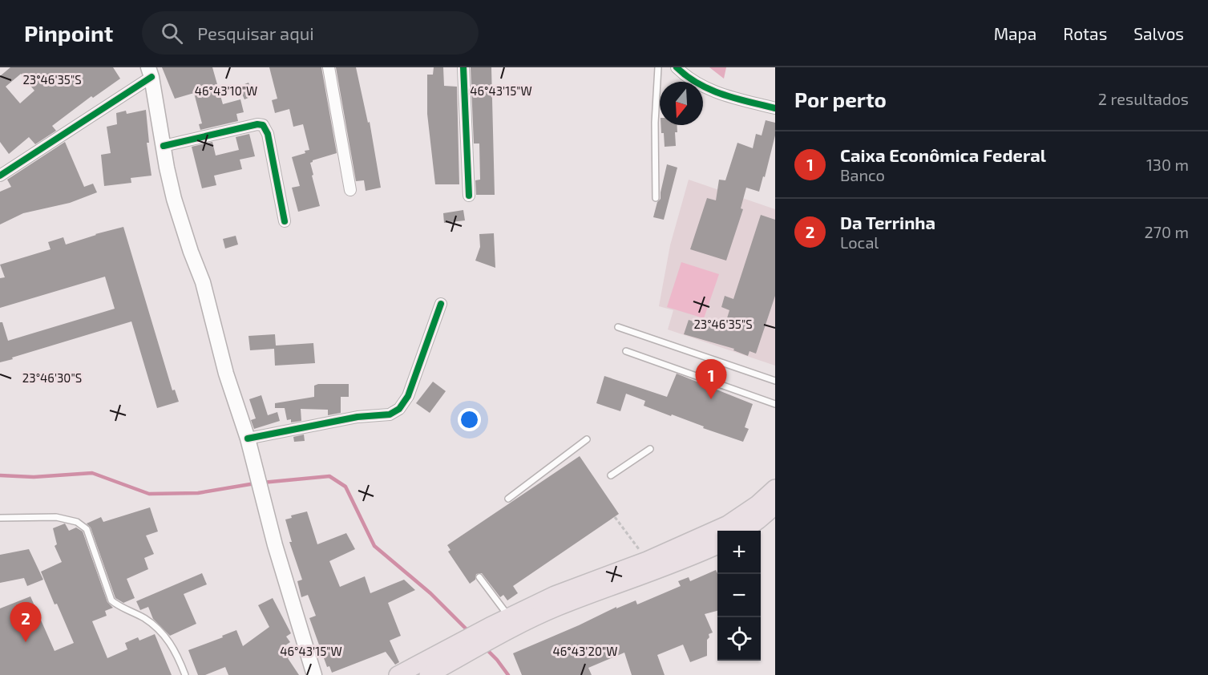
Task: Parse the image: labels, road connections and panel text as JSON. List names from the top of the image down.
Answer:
{
  "north": "bottom",
  "page": {
    "header": "Pinpoint",
    "search": "Pesquisar aqui",
    "nav": ["Mapa", "Rotas", "Salvos"],
    "heading": ["Por perto", "2 resultados"],
    "list": [
      {
        "mark": "1",
        "name": "Caixa Econômica Federal",
        "note": "Banco",
        "value": "130 m"
      },
      {
        "mark": "2",
        "name": "Da Terrinha",
        "note": "Local",
        "value": "270 m"
      }
    ],
    "pins": ["1", "2"],
    "map_buttons": ["+", "−"]
  },
  "coordinates": [
    "23°46'35\"S",
    "46°43'10\"W",
    "46°43'15\"W",
    "23°46'30\"S",
    "46°43'20\"W"
  ]
}
